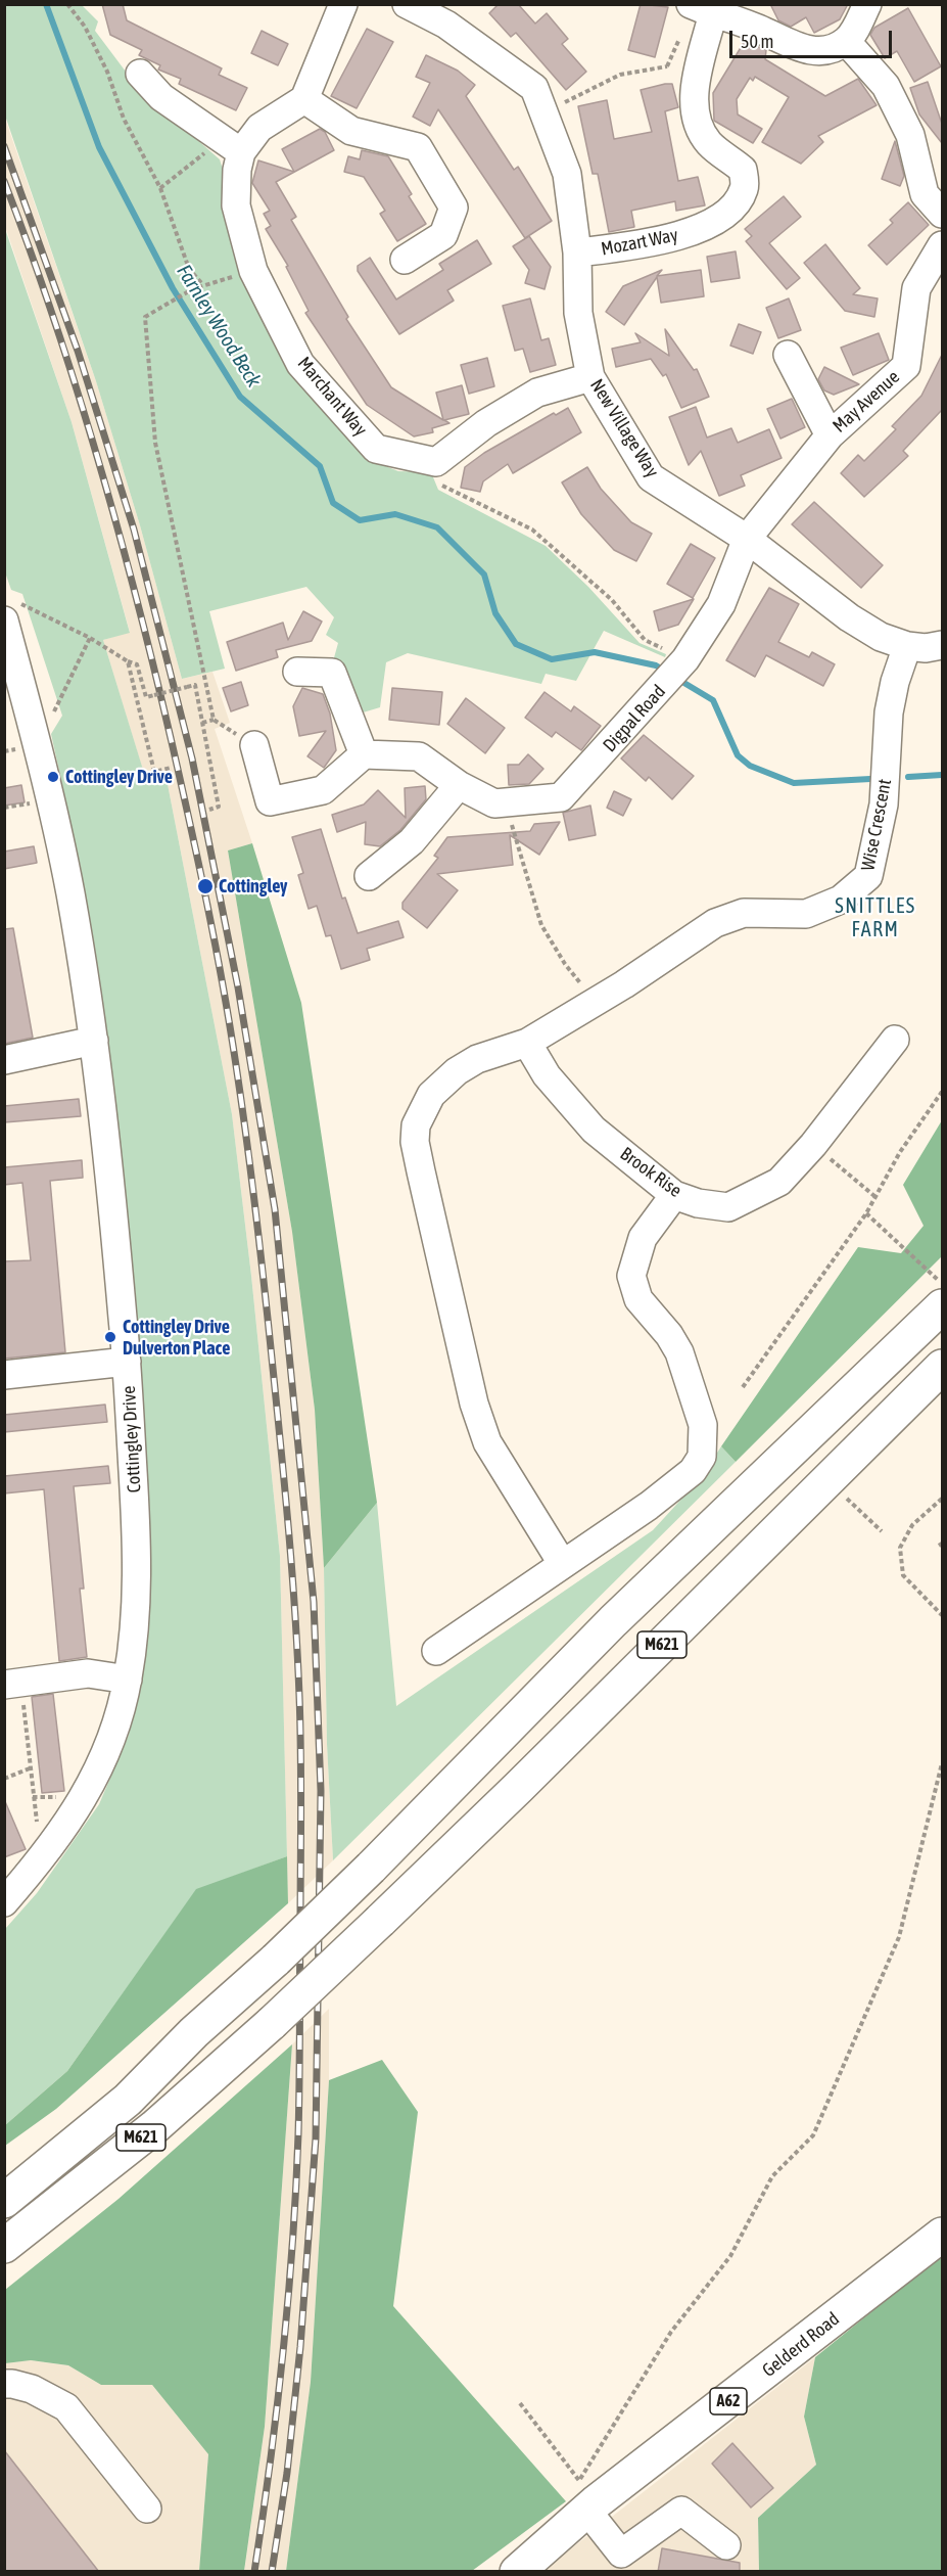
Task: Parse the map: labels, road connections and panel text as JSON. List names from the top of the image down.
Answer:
{
  "streets": {
    "main road": ["M621", "Gelderd Road", "A62"],
    "street": [
      "Mozart Way",
      "Marchant Way",
      "May Avenue",
      "New Village Way",
      "Digpal Road",
      "Wise Crescent",
      "Brook Rise",
      "Cottingley Drive"
    ]
  },
  "crossings": [
    ["Mozart Way", "New Village Way"],
    ["May Avenue", "New Village Way"],
    ["May Avenue", "Digpal Road"],
    ["New Village Way", "Digpal Road"],
    ["New Village Way", "Wise Crescent"],
    ["Wise Crescent", "Brook Rise"]
  ],
  "districts": ["SNITTLES FARM"],
  "water": ["Farnley Wood Beck"],
  "places": ["Cottingley Drive", "Cottingley", "Cottingley Drive Dulverton Place"],
  "scale_bar": "50 m"
}
